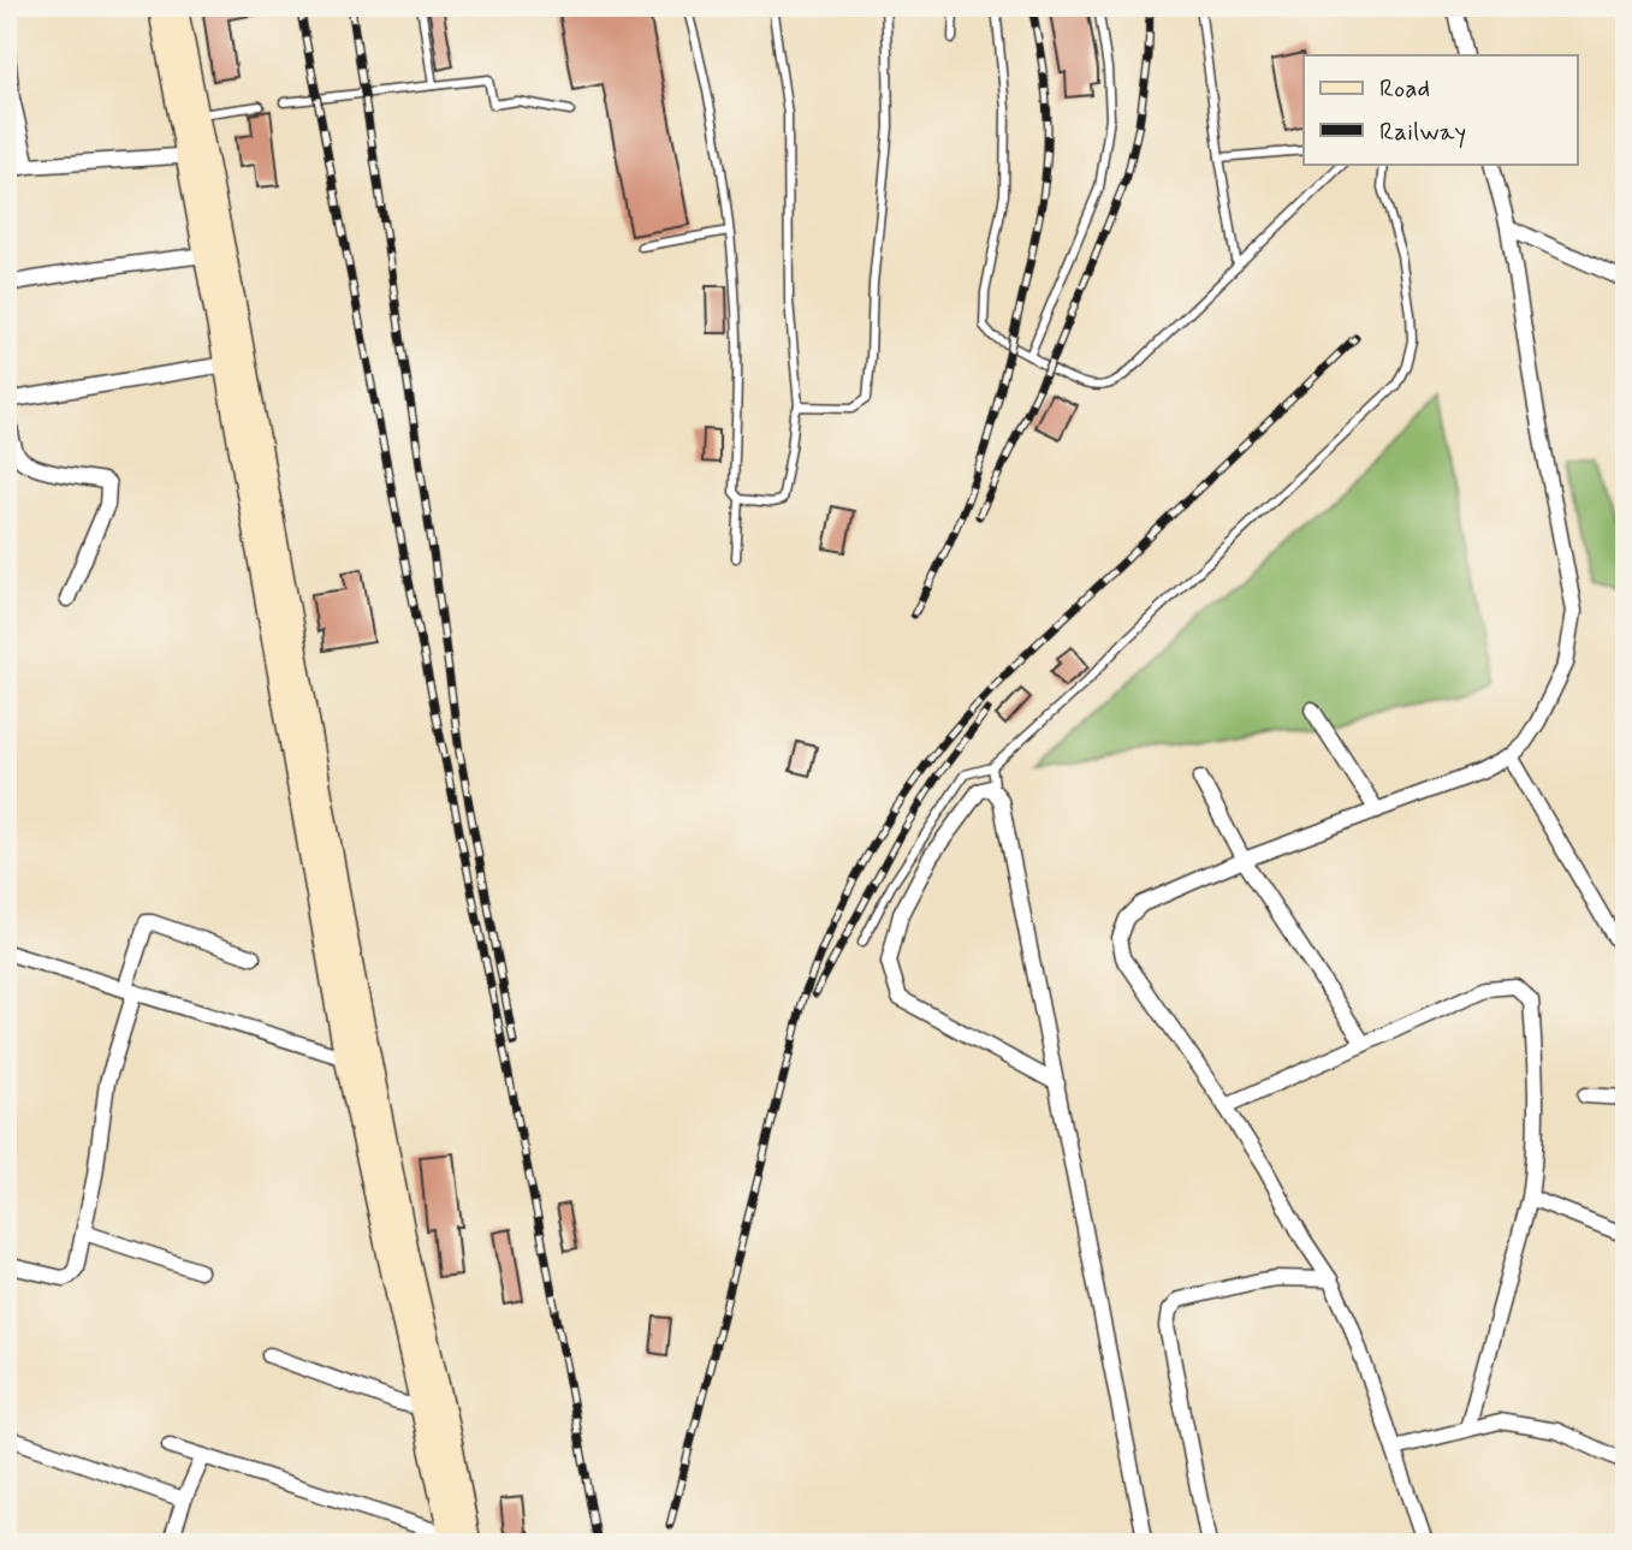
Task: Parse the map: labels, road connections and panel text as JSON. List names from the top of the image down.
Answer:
{
  "legend": ["Road", "Railway"]
}
